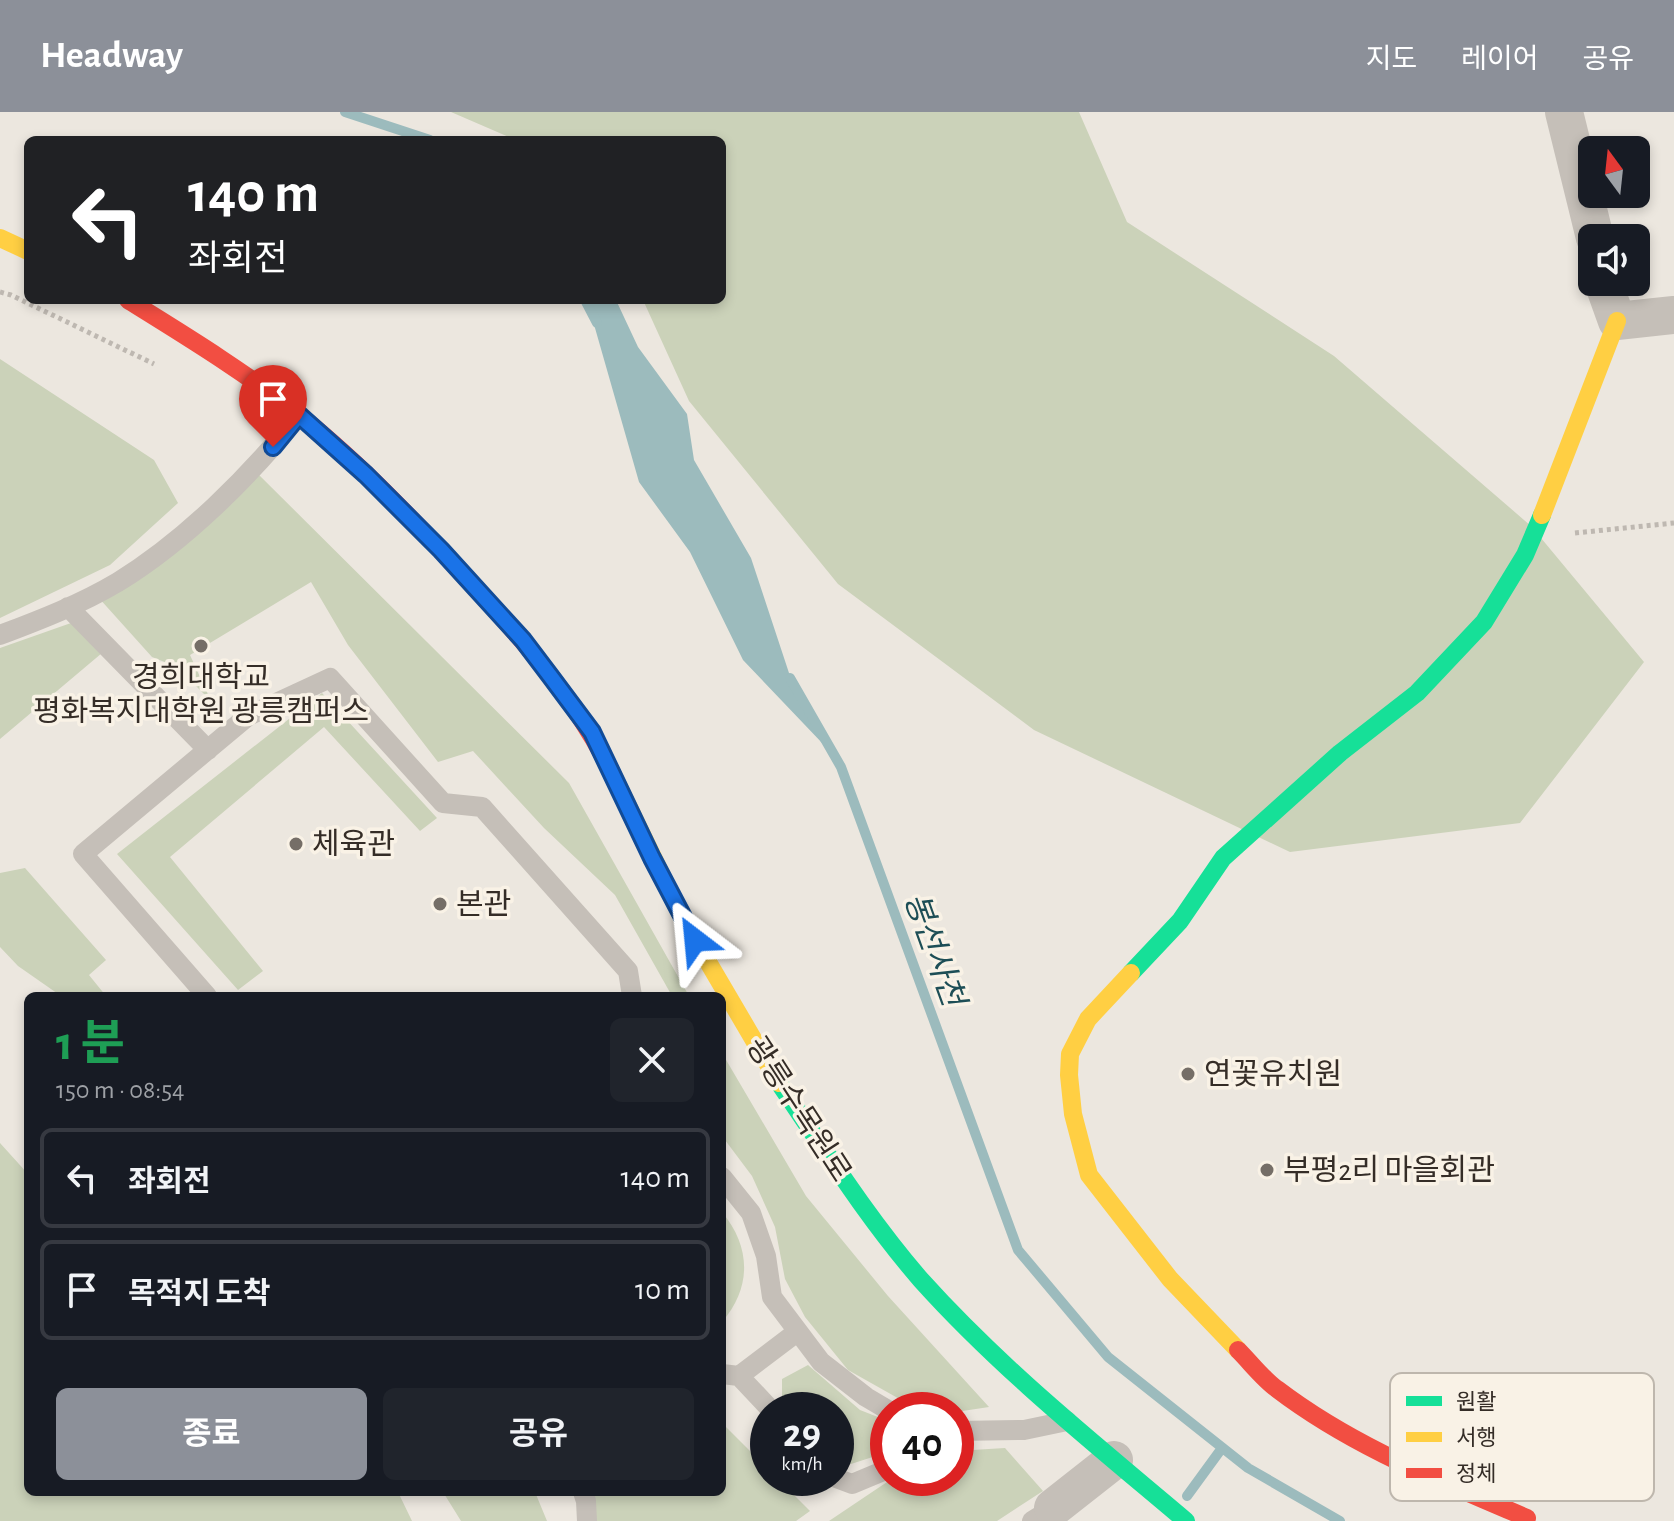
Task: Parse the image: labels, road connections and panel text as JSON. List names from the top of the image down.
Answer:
{
  "streets": {
    "street": ["광릉수목원로"]
  },
  "water": ["봉선사천"],
  "places": [
    "경희대학교 평화복지대학원 광릉캠퍼스",
    "체육관",
    "본관",
    "연꽃유치원",
    "부평2리 마을회관"
  ],
  "legend": ["원활", "서행", "정체"],
  "north": "top",
  "page": {
    "header": "Headway",
    "nav": ["지도", "레이어", "공유"],
    "turn": ["140 m", "좌회전"],
    "heading": ["1 분", "150 m · 08:54"],
    "list": [
      {
        "name": "좌회전",
        "value": "140 m"
      },
      {
        "name": "목적지 도착",
        "value": "10 m"
      }
    ],
    "buttons": ["종료", "공유"],
    "speed": "29 km/h",
    "limit": "40"
  }
}
